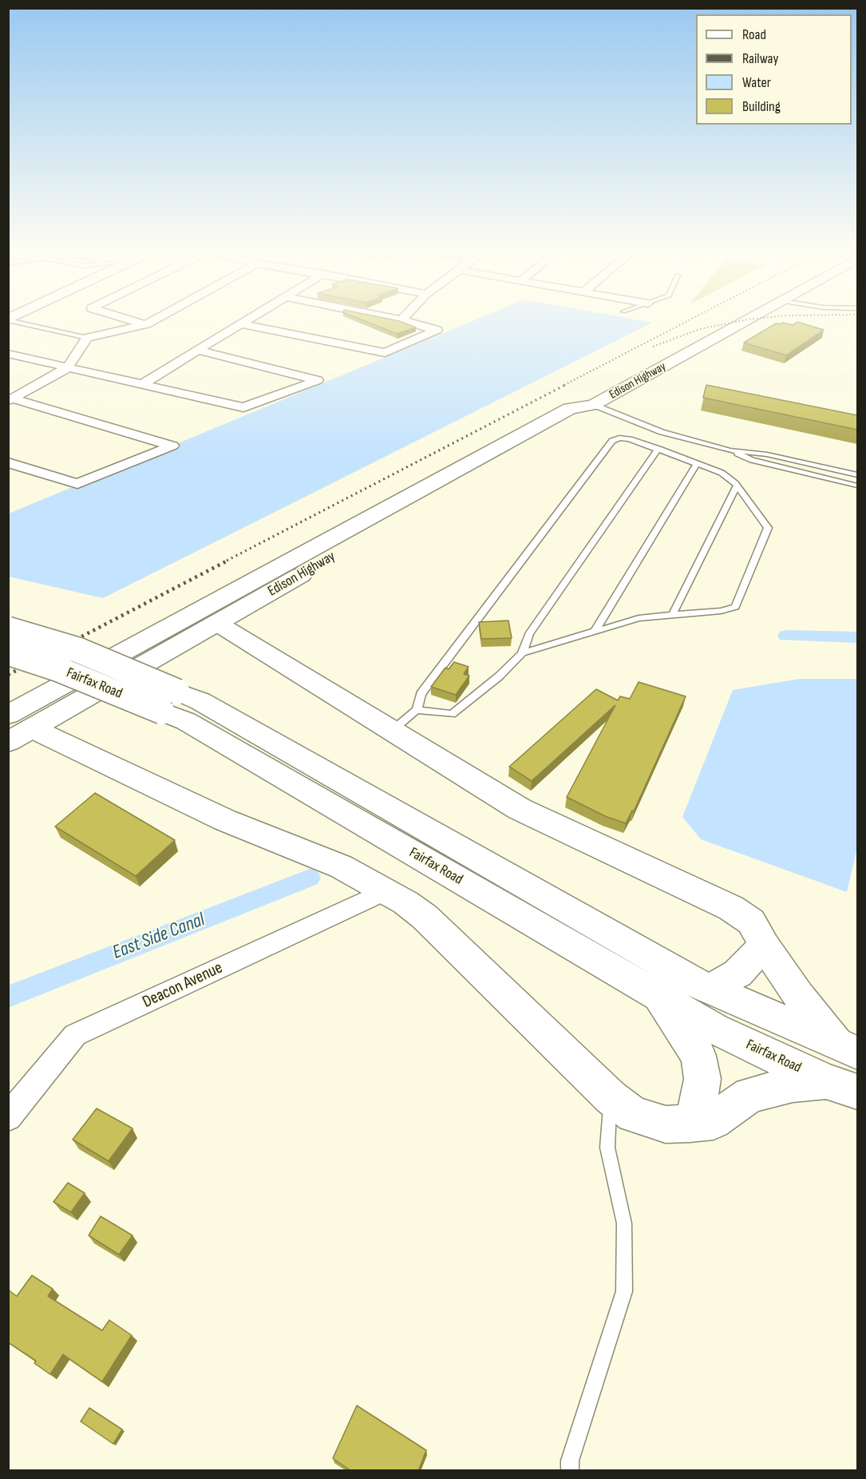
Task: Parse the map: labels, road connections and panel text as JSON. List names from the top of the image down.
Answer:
{
  "streets": {
    "main road": ["Edison Highway", "Fairfax Road"],
    "street": ["Deacon Avenue"]
  },
  "water": ["East Side Canal"],
  "legend": [
    "Road",
    "Railway",
    "Water",
    "Building"
  ]
}
